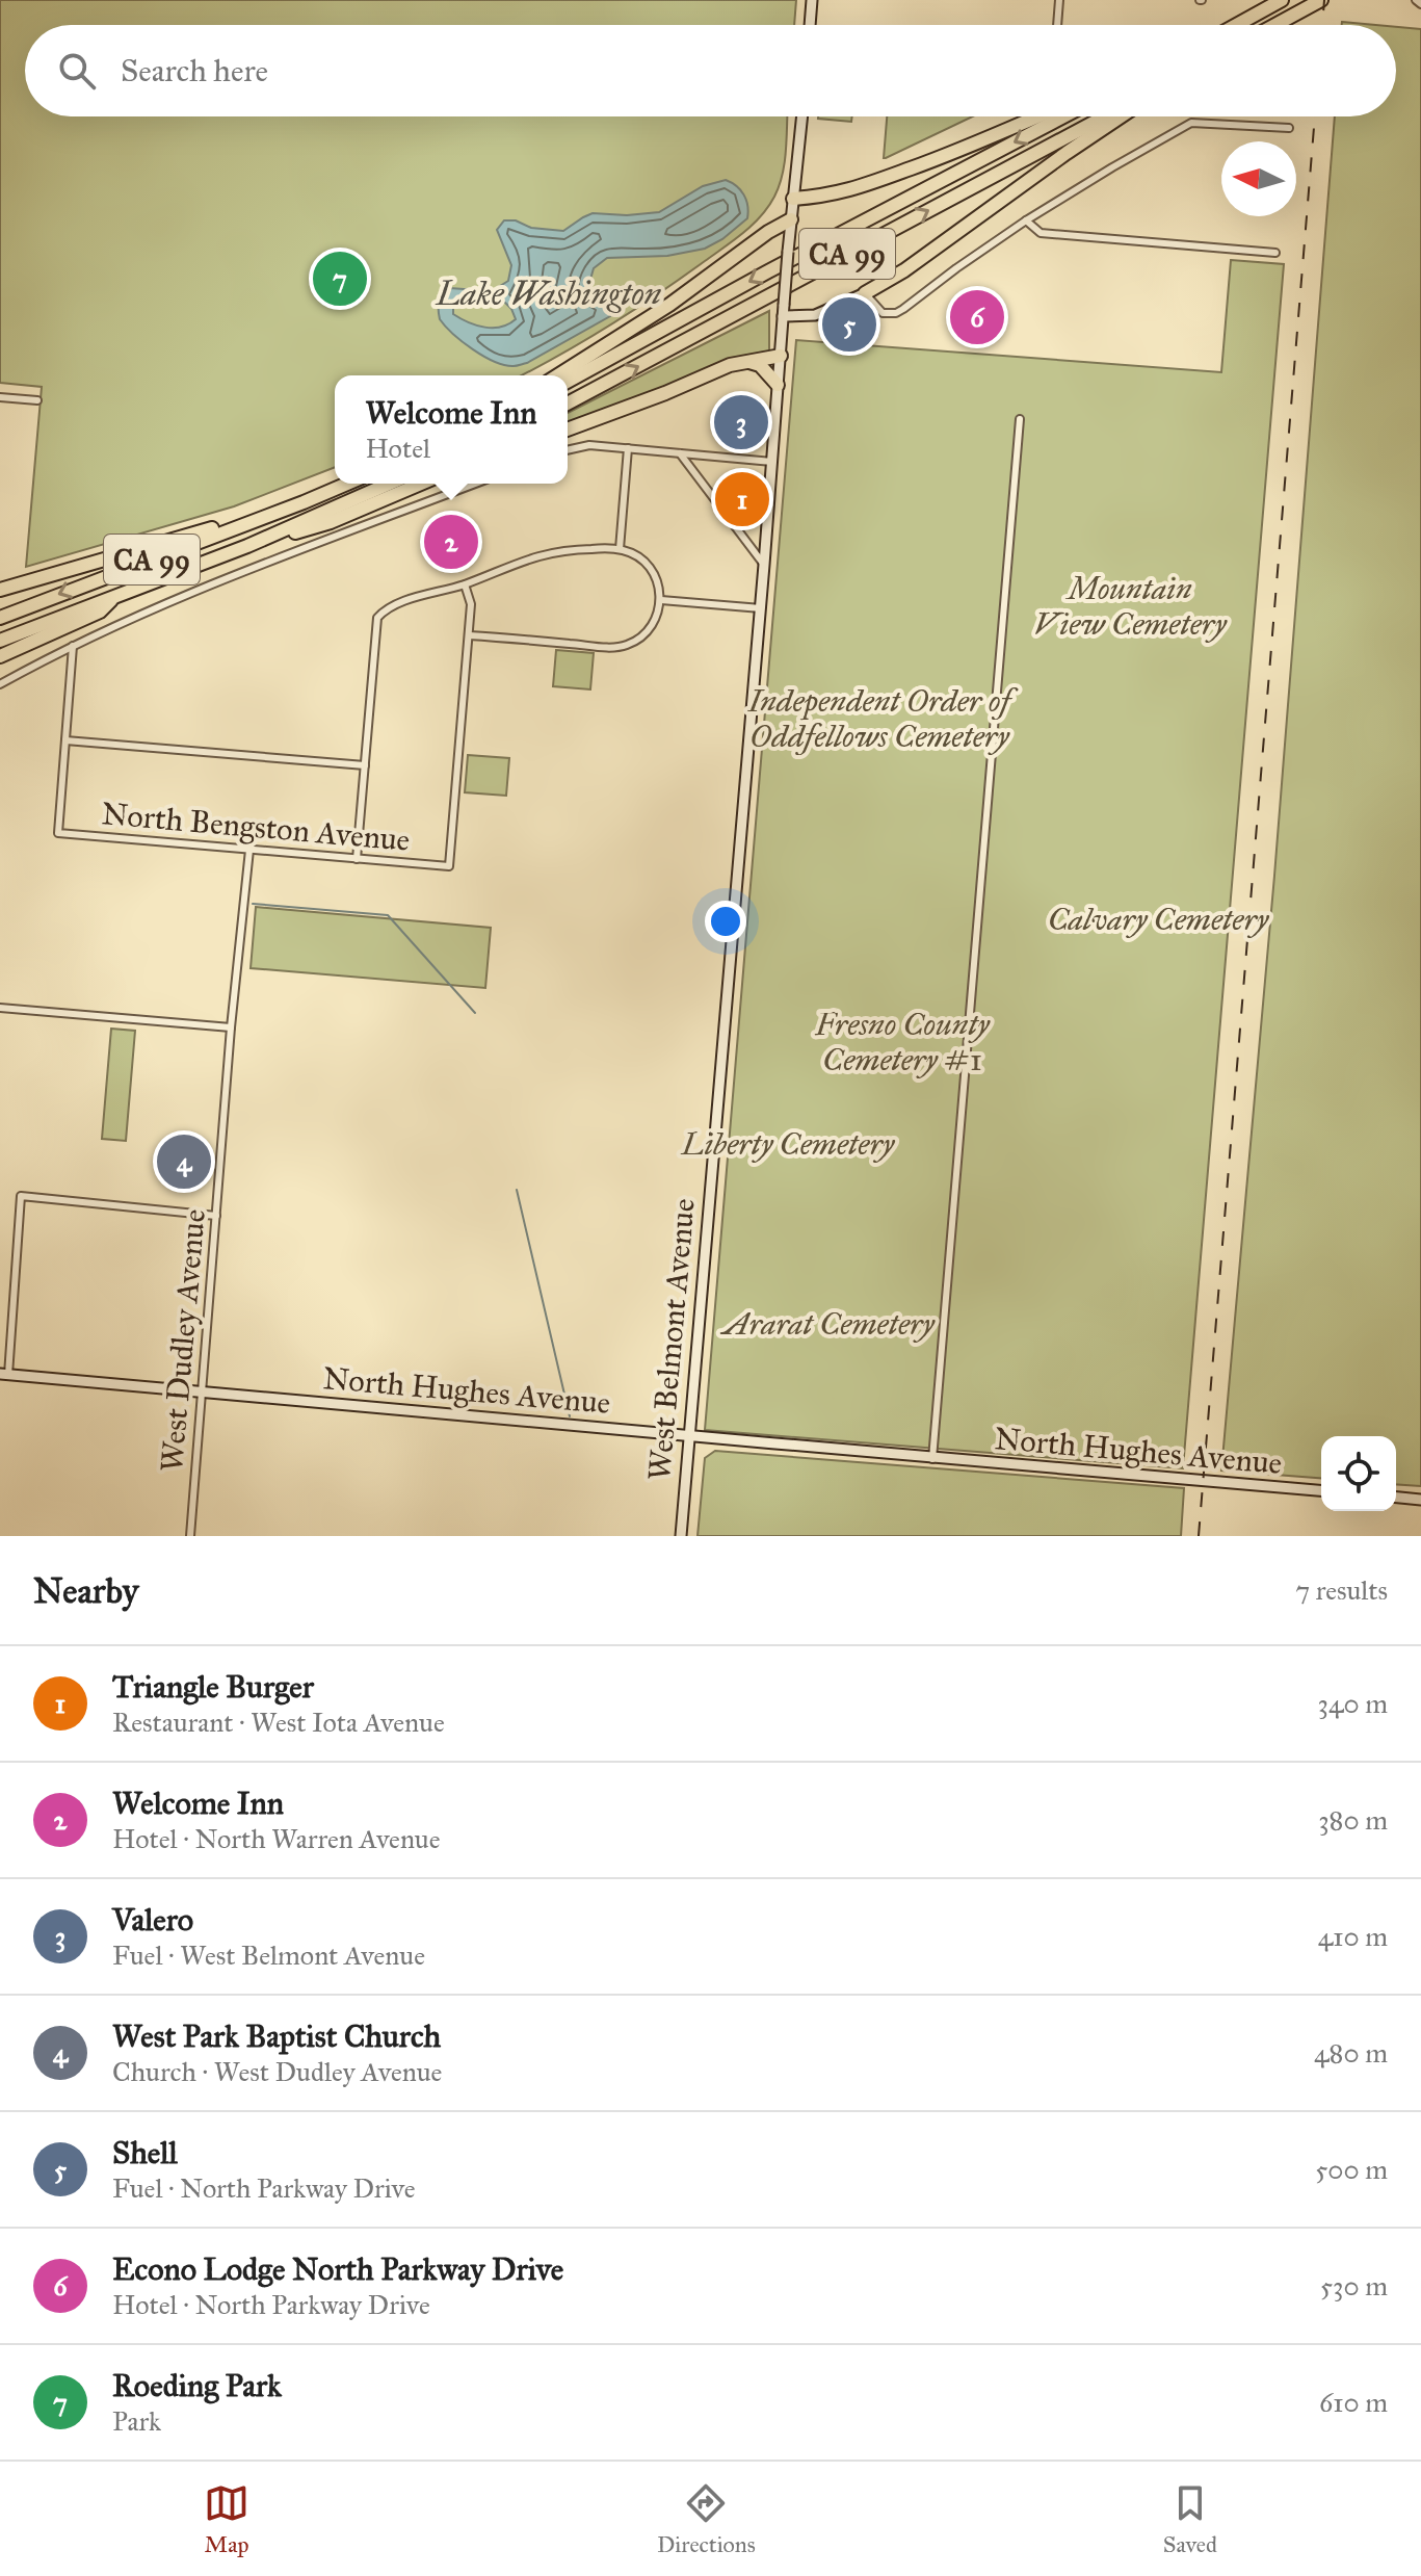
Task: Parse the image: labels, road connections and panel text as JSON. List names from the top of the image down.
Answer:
{
  "streets": {
    "highway": ["CA 99"],
    "main road": ["West Belmont Avenue", "North Hughes Avenue"],
    "street": ["North Bengston Avenue", "West Dudley Avenue"]
  },
  "crossings": [
    ["North Bengston Avenue", "West Dudley Avenue"],
    ["West Belmont Avenue", "North Hughes Avenue"],
    ["West Dudley Avenue", "North Hughes Avenue"]
  ],
  "water": ["Lake Washington"],
  "parks": [
    "Mountain View Cemetery",
    "Independent Order of Oddfellows Cemetery",
    "Calvary Cemetery",
    "Fresno County Cemetery #1",
    "Liberty Cemetery",
    "Ararat Cemetery"
  ],
  "north": "left",
  "page": {
    "search": "Search here",
    "pins": [
      "7",
      "6",
      "5",
      "3",
      "1",
      "2",
      "4"
    ],
    "popup": ["Welcome Inn", "Hotel"],
    "heading": ["Nearby", "7 results"],
    "list": [
      {
        "mark": "1",
        "name": "Triangle Burger",
        "note": "Restaurant · West Iota Avenue",
        "value": "340 m"
      },
      {
        "mark": "2",
        "name": "Welcome Inn",
        "note": "Hotel · North Warren Avenue",
        "value": "380 m"
      },
      {
        "mark": "3",
        "name": "Valero",
        "note": "Fuel · West Belmont Avenue",
        "value": "410 m"
      },
      {
        "mark": "4",
        "name": "West Park Baptist Church",
        "note": "Church · West Dudley Avenue",
        "value": "480 m"
      },
      {
        "mark": "5",
        "name": "Shell",
        "note": "Fuel · North Parkway Drive",
        "value": "500 m"
      },
      {
        "mark": "6",
        "name": "Econo Lodge North Parkway Drive",
        "note": "Hotel · North Parkway Drive",
        "value": "530 m"
      },
      {
        "mark": "7",
        "name": "Roeding Park",
        "note": "Park",
        "value": "610 m"
      }
    ],
    "nav": ["Map", "Directions", "Saved"]
  }
}
